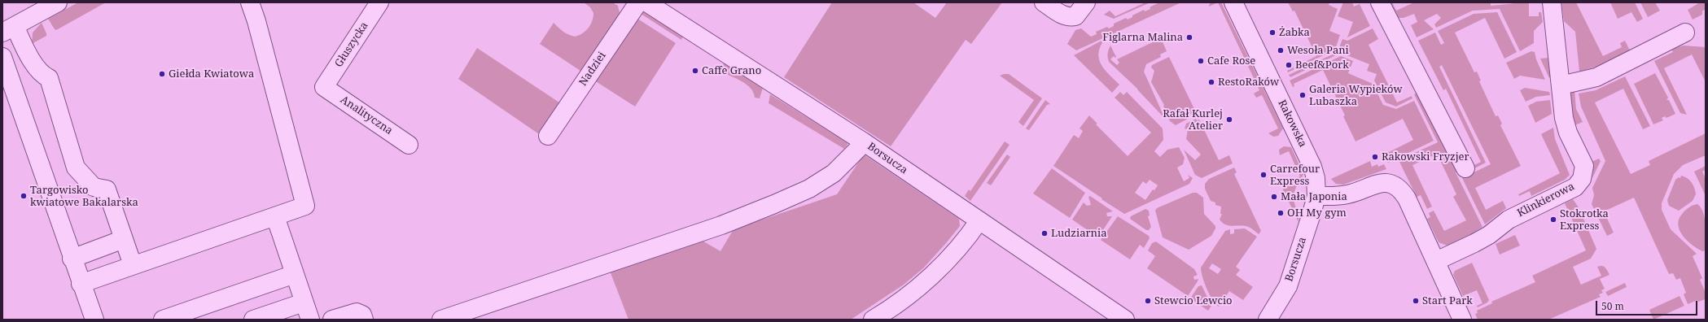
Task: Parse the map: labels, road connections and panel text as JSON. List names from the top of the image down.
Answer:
{
  "streets": {
    "street": [
      "Głuszycka",
      "Nadziei",
      "Analityczna",
      "Rakowska",
      "Borsucza",
      "Klinkierowa"
    ]
  },
  "crossings": [
    ["Głuszycka", "Analityczna"],
    ["Rakowska", "Borsucza"]
  ],
  "places": [
    "Żabka",
    "Figlarna Malina",
    "Wesoła Pani",
    "Cafe Rose",
    "Beef&Pork",
    "Caffe Grano",
    "Giełda Kwiatowa",
    "RestoRaków",
    "Galeria Wypieków Lubaszka",
    "Rafał Kurlej Atelier",
    "Rakowski Fryzjer",
    "Carrefour Express",
    "Targowisko kwiatowe Bakalarska",
    "Mała Japonia",
    "OH My gym",
    "Stokrotka Express",
    "Ludziarnia",
    "Stewcio Lewcio",
    "Start Park"
  ],
  "scale_bar": "50 m"
}
